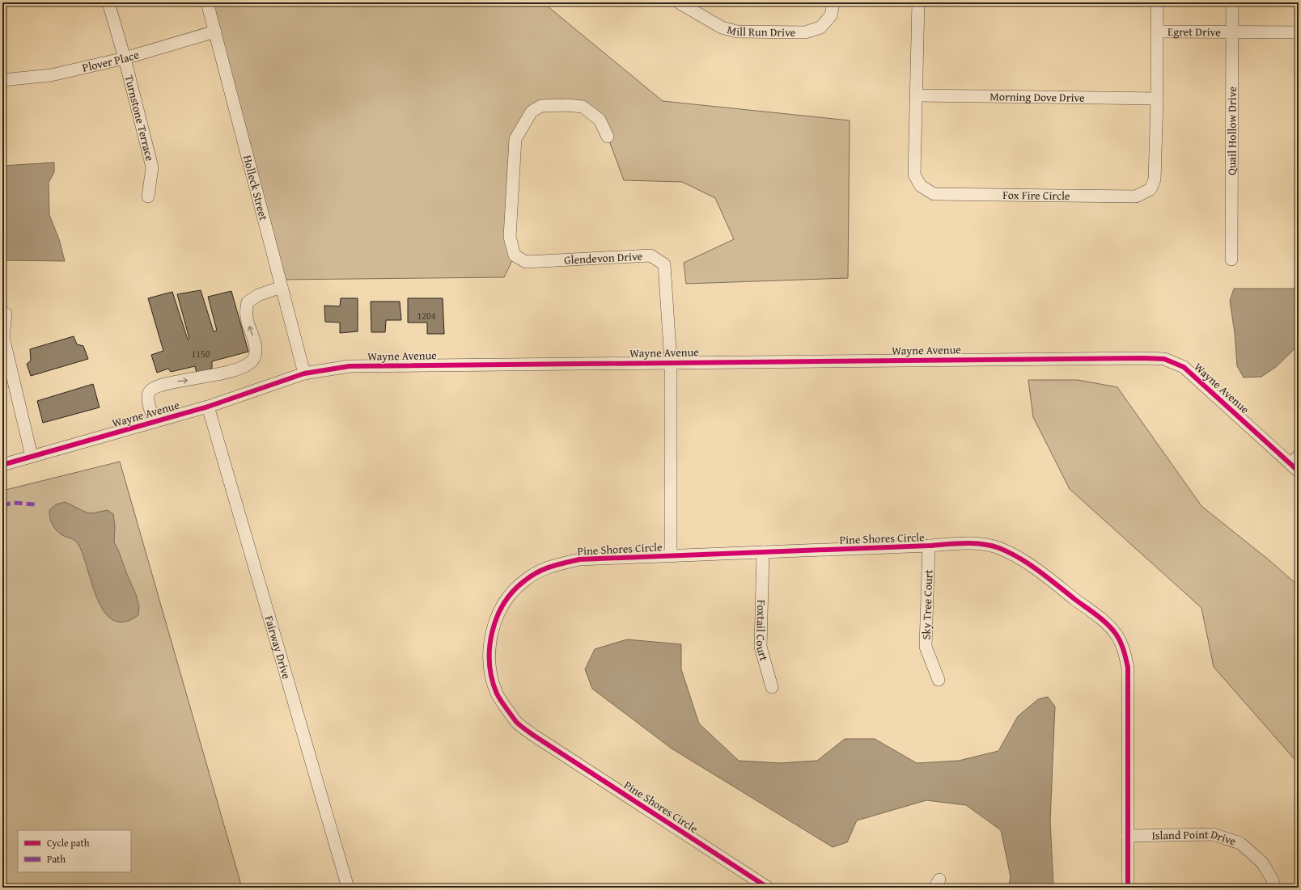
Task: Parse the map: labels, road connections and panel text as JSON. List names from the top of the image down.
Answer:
{
  "streets": {
    "street": [
      "Mill Run Drive",
      "Egret Drive",
      "Plover Place",
      "Morning Dove Drive",
      "Turnstone Terrace",
      "Quail Hollow Drive",
      "Holleck Street",
      "Fox Fire Circle",
      "Glendevon Drive",
      "Wayne Avenue",
      "Pine Shores Circle",
      "Sky Tree Court",
      "Foxtail Court",
      "Fairway Drive",
      "Island Point Drive"
    ]
  },
  "crossings": [
    ["Egret Drive", "Quail Hollow Drive"],
    ["Egret Drive", "Fox Fire Circle"],
    ["Plover Place", "Turnstone Terrace"],
    ["Plover Place", "Holleck Street"],
    ["Morning Dove Drive", "Fox Fire Circle"],
    ["Holleck Street", "Wayne Avenue"],
    ["Glendevon Drive", "Wayne Avenue"],
    ["Glendevon Drive", "Pine Shores Circle"],
    ["Wayne Avenue", "Fairway Drive"],
    ["Pine Shores Circle", "Sky Tree Court"],
    ["Pine Shores Circle", "Foxtail Court"],
    ["Pine Shores Circle", "Island Point Drive"]
  ],
  "house_numbers": ["1204", "1150"],
  "legend": ["Cycle path", "Path"]
}
